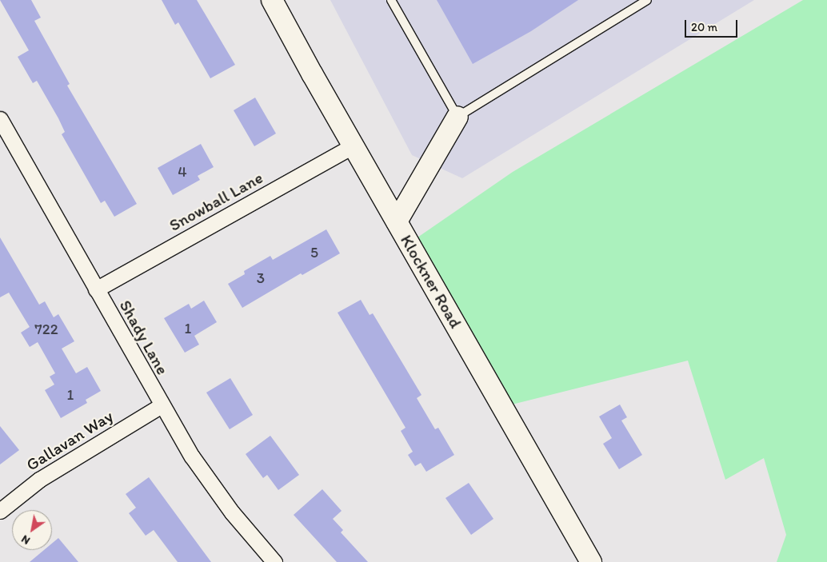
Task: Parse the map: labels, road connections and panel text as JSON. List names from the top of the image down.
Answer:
{
  "streets": {
    "main road": ["Klockner Road"],
    "street": ["Snowball Lane", "Shady Lane", "Gallavan Way"]
  },
  "crossings": [
    ["Snowball Lane", "Klockner Road"],
    ["Snowball Lane", "Shady Lane"],
    ["Shady Lane", "Gallavan Way"]
  ],
  "house_numbers": [
    "4",
    "5",
    "3",
    "1",
    "722",
    "1"
  ],
  "scale_bar": "20 m",
  "north": "bottom left"
}
